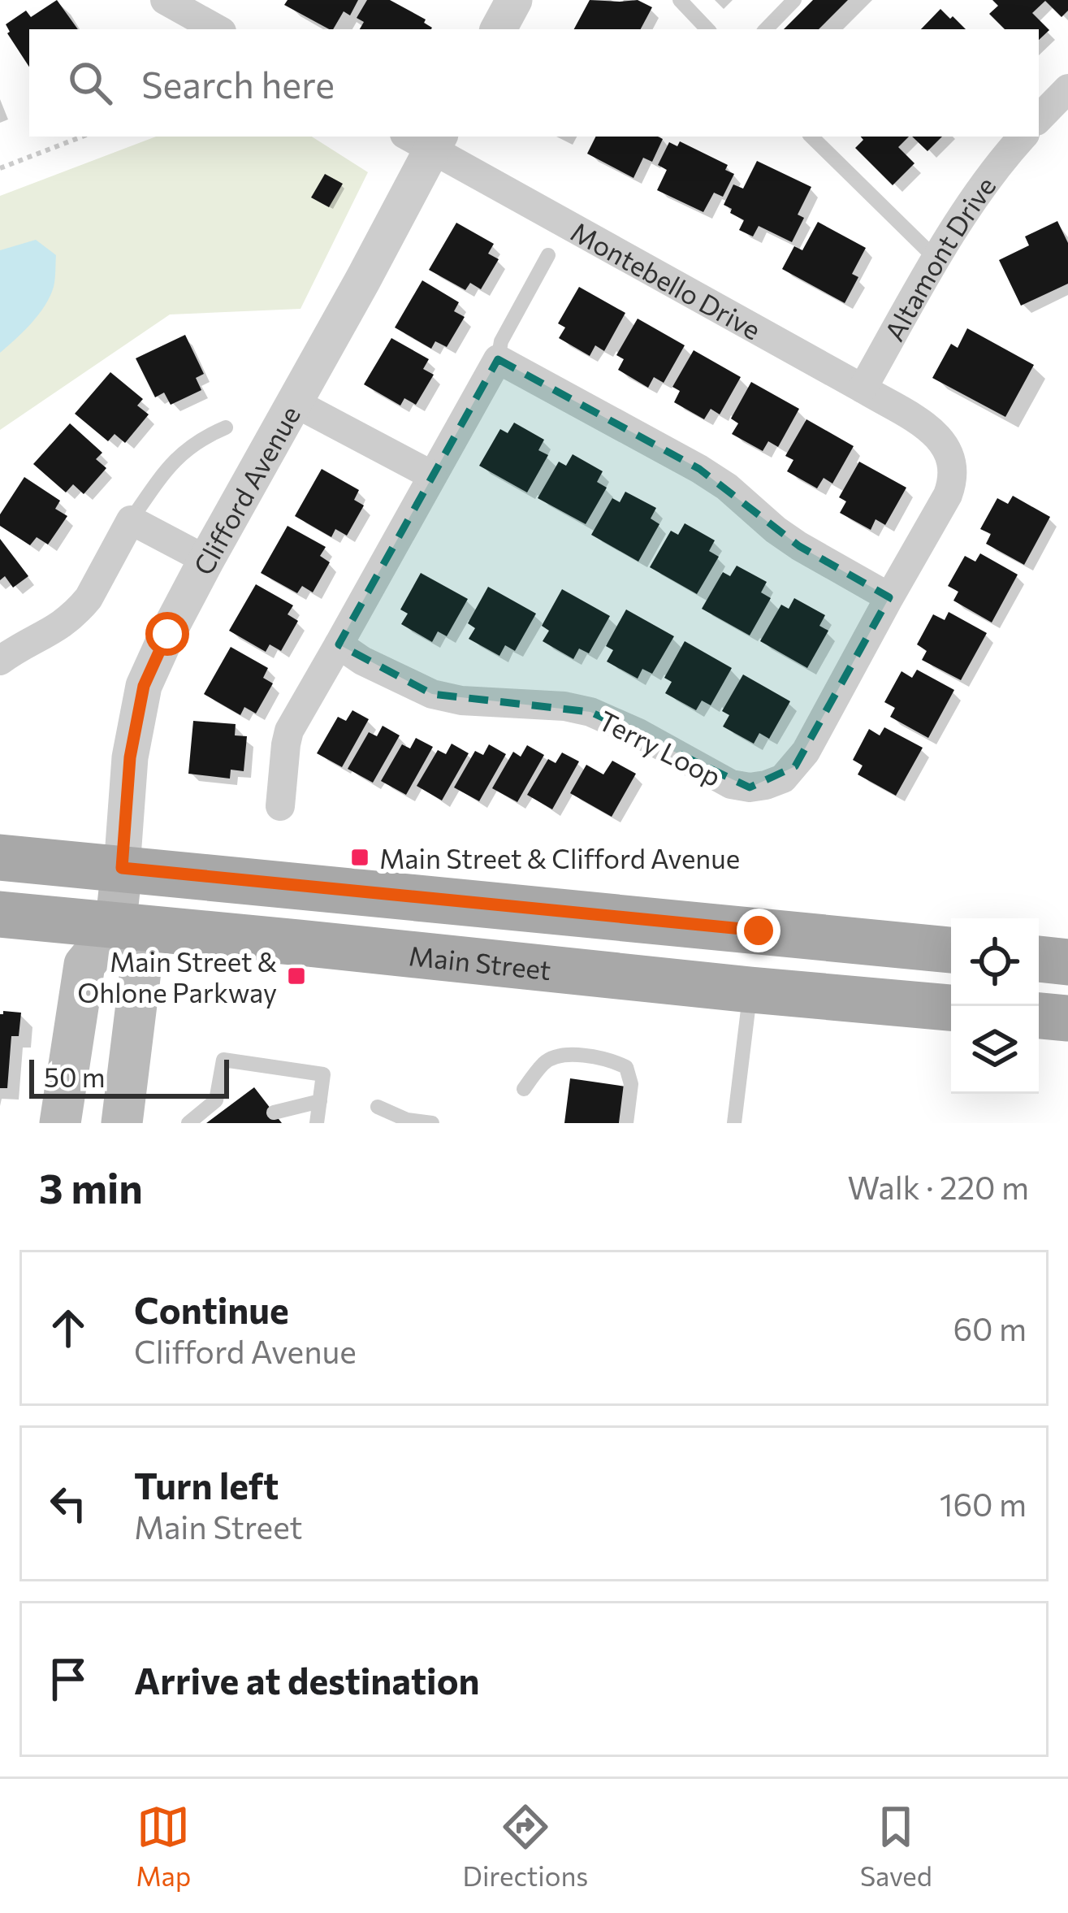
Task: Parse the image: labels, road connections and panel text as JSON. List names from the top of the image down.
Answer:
{
  "streets": {
    "main road": ["Main Street"],
    "street": [
      "Altamont Drive",
      "Montebello Drive",
      "Clifford Avenue",
      "Terry Loop"
    ]
  },
  "crossings": [
    ["Altamont Drive", "Montebello Drive"],
    ["Montebello Drive", "Clifford Avenue"],
    ["Montebello Drive", "Terry Loop"]
  ],
  "places": {
    "transit": ["Main Street & Clifford Avenue", "Main Street & Ohlone Parkway"]
  },
  "scale_bar": "50 m",
  "page": {
    "search": "Search here",
    "scale": "50 m",
    "heading": ["3 min", "Walk · 220 m"],
    "list": [
      ["Continue", "Clifford Avenue", "60 m"],
      ["Turn left", "Main Street", "160 m"],
      "Arrive at destination"
    ],
    "nav": ["Map", "Directions", "Saved"]
  }
}
